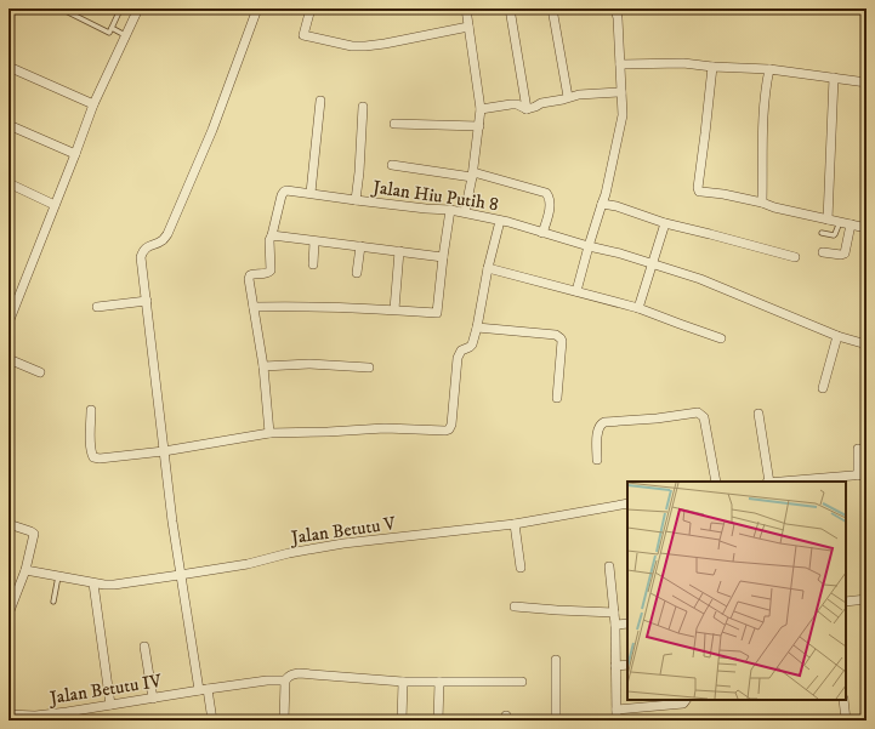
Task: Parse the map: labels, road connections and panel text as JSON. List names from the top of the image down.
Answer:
{
  "streets": {
    "street": ["Jalan Hiu Putih 8", "Jalan Betutu V", "Jalan Betutu IV"]
  }
}
